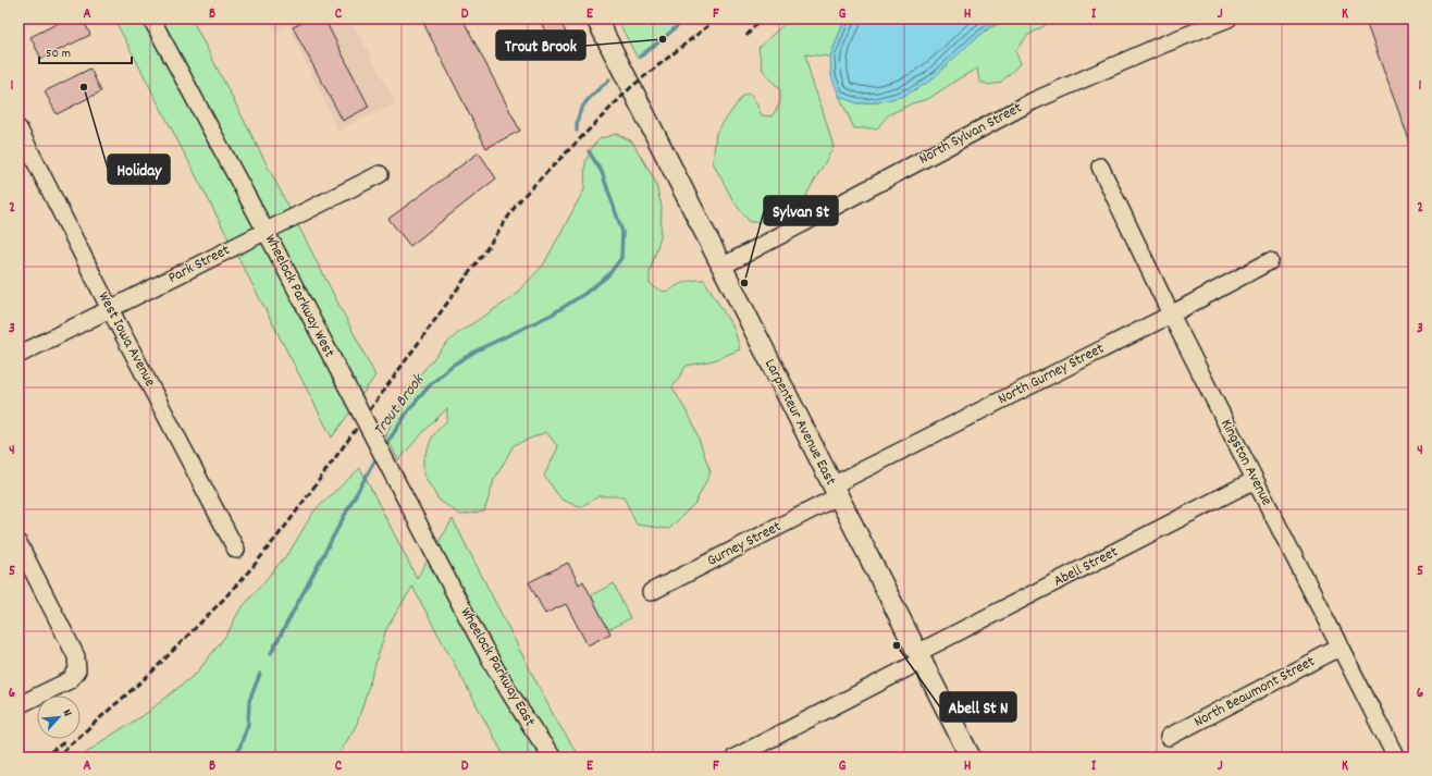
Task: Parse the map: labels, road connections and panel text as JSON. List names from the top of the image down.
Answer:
{
  "streets": {
    "main road": ["Larpenteur Avenue East"],
    "street": [
      "North Sylvan Street",
      "Park Street",
      "Wheelock Parkway West",
      "West Iowa Avenue",
      "North Gurney Street",
      "Kingston Avenue",
      "Gurney Street",
      "Abell Street",
      "Wheelock Parkway East",
      "North Beaumont Street"
    ]
  },
  "crossings": [
    ["North Sylvan Street", "Larpenteur Avenue East"],
    ["Park Street", "Wheelock Parkway West"],
    ["Park Street", "West Iowa Avenue"],
    ["Wheelock Parkway West", "Wheelock Parkway East"],
    ["North Gurney Street", "Larpenteur Avenue East"],
    ["North Gurney Street", "Kingston Avenue"],
    ["North Gurney Street", "Gurney Street"],
    ["Larpenteur Avenue East", "Gurney Street"],
    ["Larpenteur Avenue East", "Abell Street"],
    ["Kingston Avenue", "Abell Street"],
    ["Kingston Avenue", "North Beaumont Street"]
  ],
  "water": ["Trout Brook"],
  "places": [
    "Trout Brook",
    "Holiday",
    "Sylvan St",
    "Abell St N"
  ],
  "scale_bar": "50 m",
  "north": "top right",
  "grid": {
    "columns": [
      "A",
      "B",
      "C",
      "D",
      "E",
      "F",
      "G",
      "H",
      "I",
      "J",
      "K"
    ],
    "rows": [
      "1",
      "2",
      "3",
      "4",
      "5",
      "6"
    ]
  }
}
